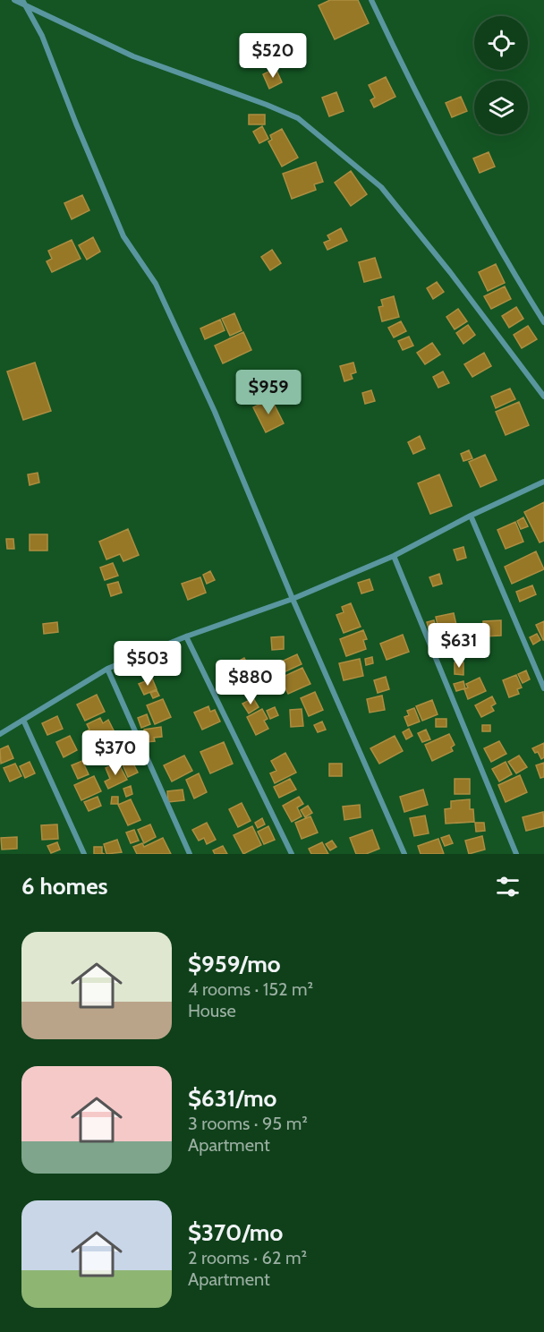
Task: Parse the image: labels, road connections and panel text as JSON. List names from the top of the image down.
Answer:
{
  "page": {
    "price": [
      "$520",
      "$959",
      "$631",
      "$503",
      "$880",
      "$370"
    ],
    "heading": "6 homes",
    "list": [
      {
        "name": "$959/mo",
        "note": "4 rooms · 152 m² · House"
      },
      {
        "name": "$631/mo",
        "note": "3 rooms · 95 m² · Apartment"
      },
      {
        "name": "$370/mo",
        "note": "2 rooms · 62 m² · Apartment"
      }
    ]
  }
}
